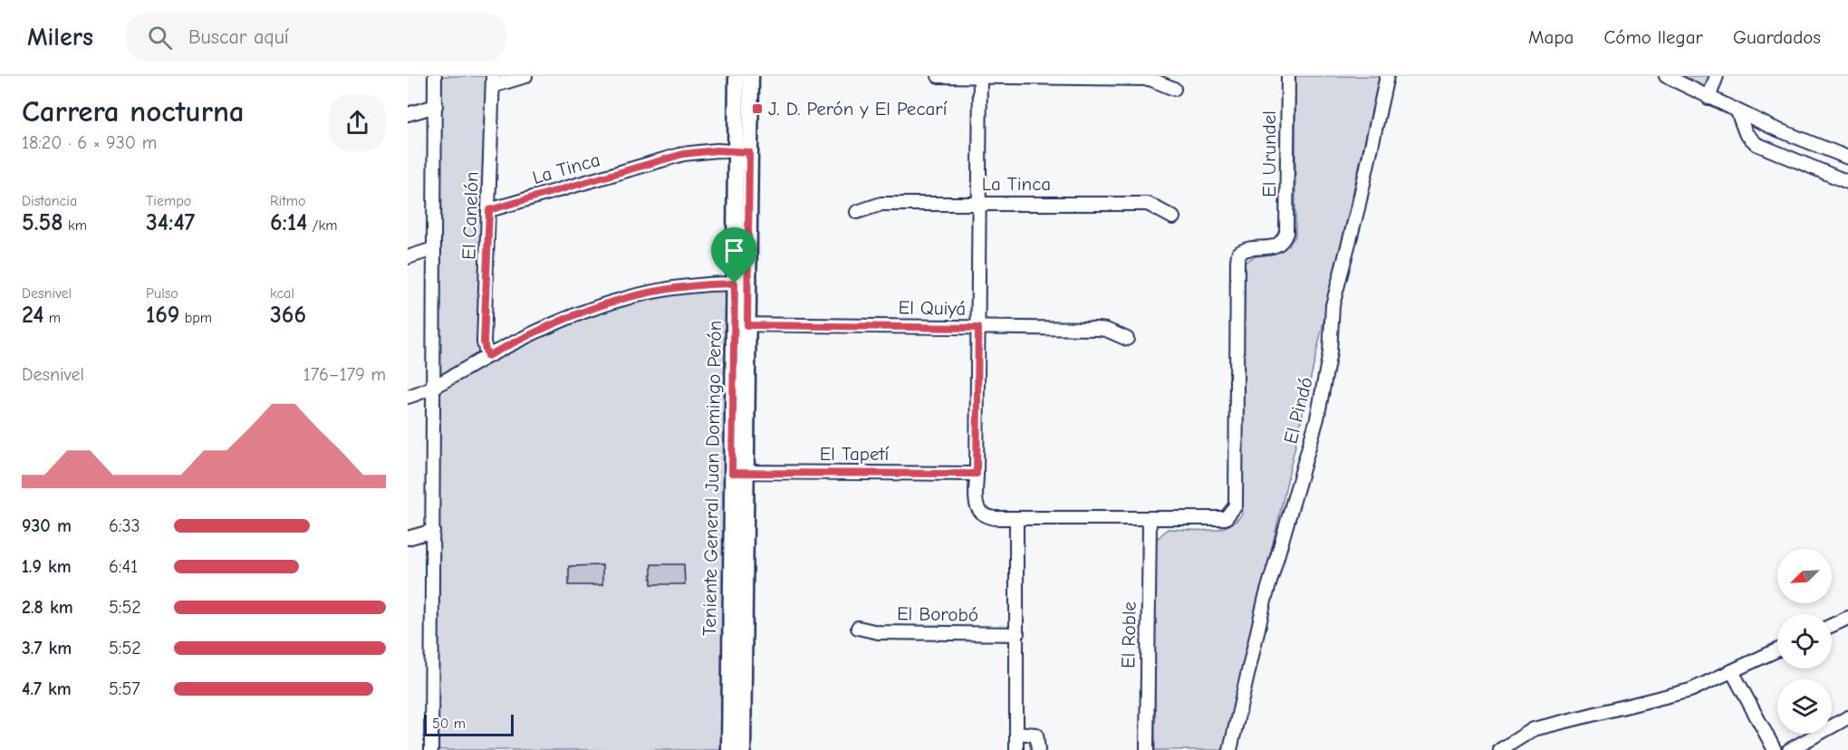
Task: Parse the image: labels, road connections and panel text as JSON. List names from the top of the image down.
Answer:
{
  "streets": {
    "main road": ["Teniente General Juan Domingo Perón"],
    "street": [
      "El Urundel",
      "La Tinca",
      "El Canelón",
      "El Quiyá",
      "El Pindó",
      "El Tapetí",
      "El Borobó",
      "El Roble"
    ]
  },
  "crossings": [
    ["El Urundel", "El Roble"],
    ["La Tinca", "El Canelón"],
    ["La Tinca", "Teniente General Juan Domingo Perón"],
    ["El Quiyá", "Teniente General Juan Domingo Perón"],
    ["El Tapetí", "Teniente General Juan Domingo Perón"]
  ],
  "places": {
    "transit": ["J. D. Perón y El Pecarí"]
  },
  "scale_bar": "50 m",
  "north": "bottom left",
  "page": {
    "header": "Milers",
    "search": "Buscar aquí",
    "nav": ["Mapa", "Cómo llegar", "Guardados"],
    "heading": ["Carrera nocturna", "18:20 · 6 × 930 m"],
    "stats": [
      ["Distancia", "5.58 km"],
      ["Tiempo", "34:47"],
      ["Ritmo", "6:14 /km"],
      ["Desnivel", "24 m"],
      ["Pulso", "169 bpm"],
      ["kcal", "366"]
    ],
    "chart": ["Desnivel", "176–179 m"],
    "list": [
      {
        "name": "930 m",
        "note": "6:33"
      },
      {
        "name": "1.9 km",
        "note": "6:41"
      },
      {
        "name": "2.8 km",
        "note": "5:52"
      },
      {
        "name": "3.7 km",
        "note": "5:52"
      },
      {
        "name": "4.7 km",
        "note": "5:57"
      }
    ],
    "scale": "50 m"
  }
}
